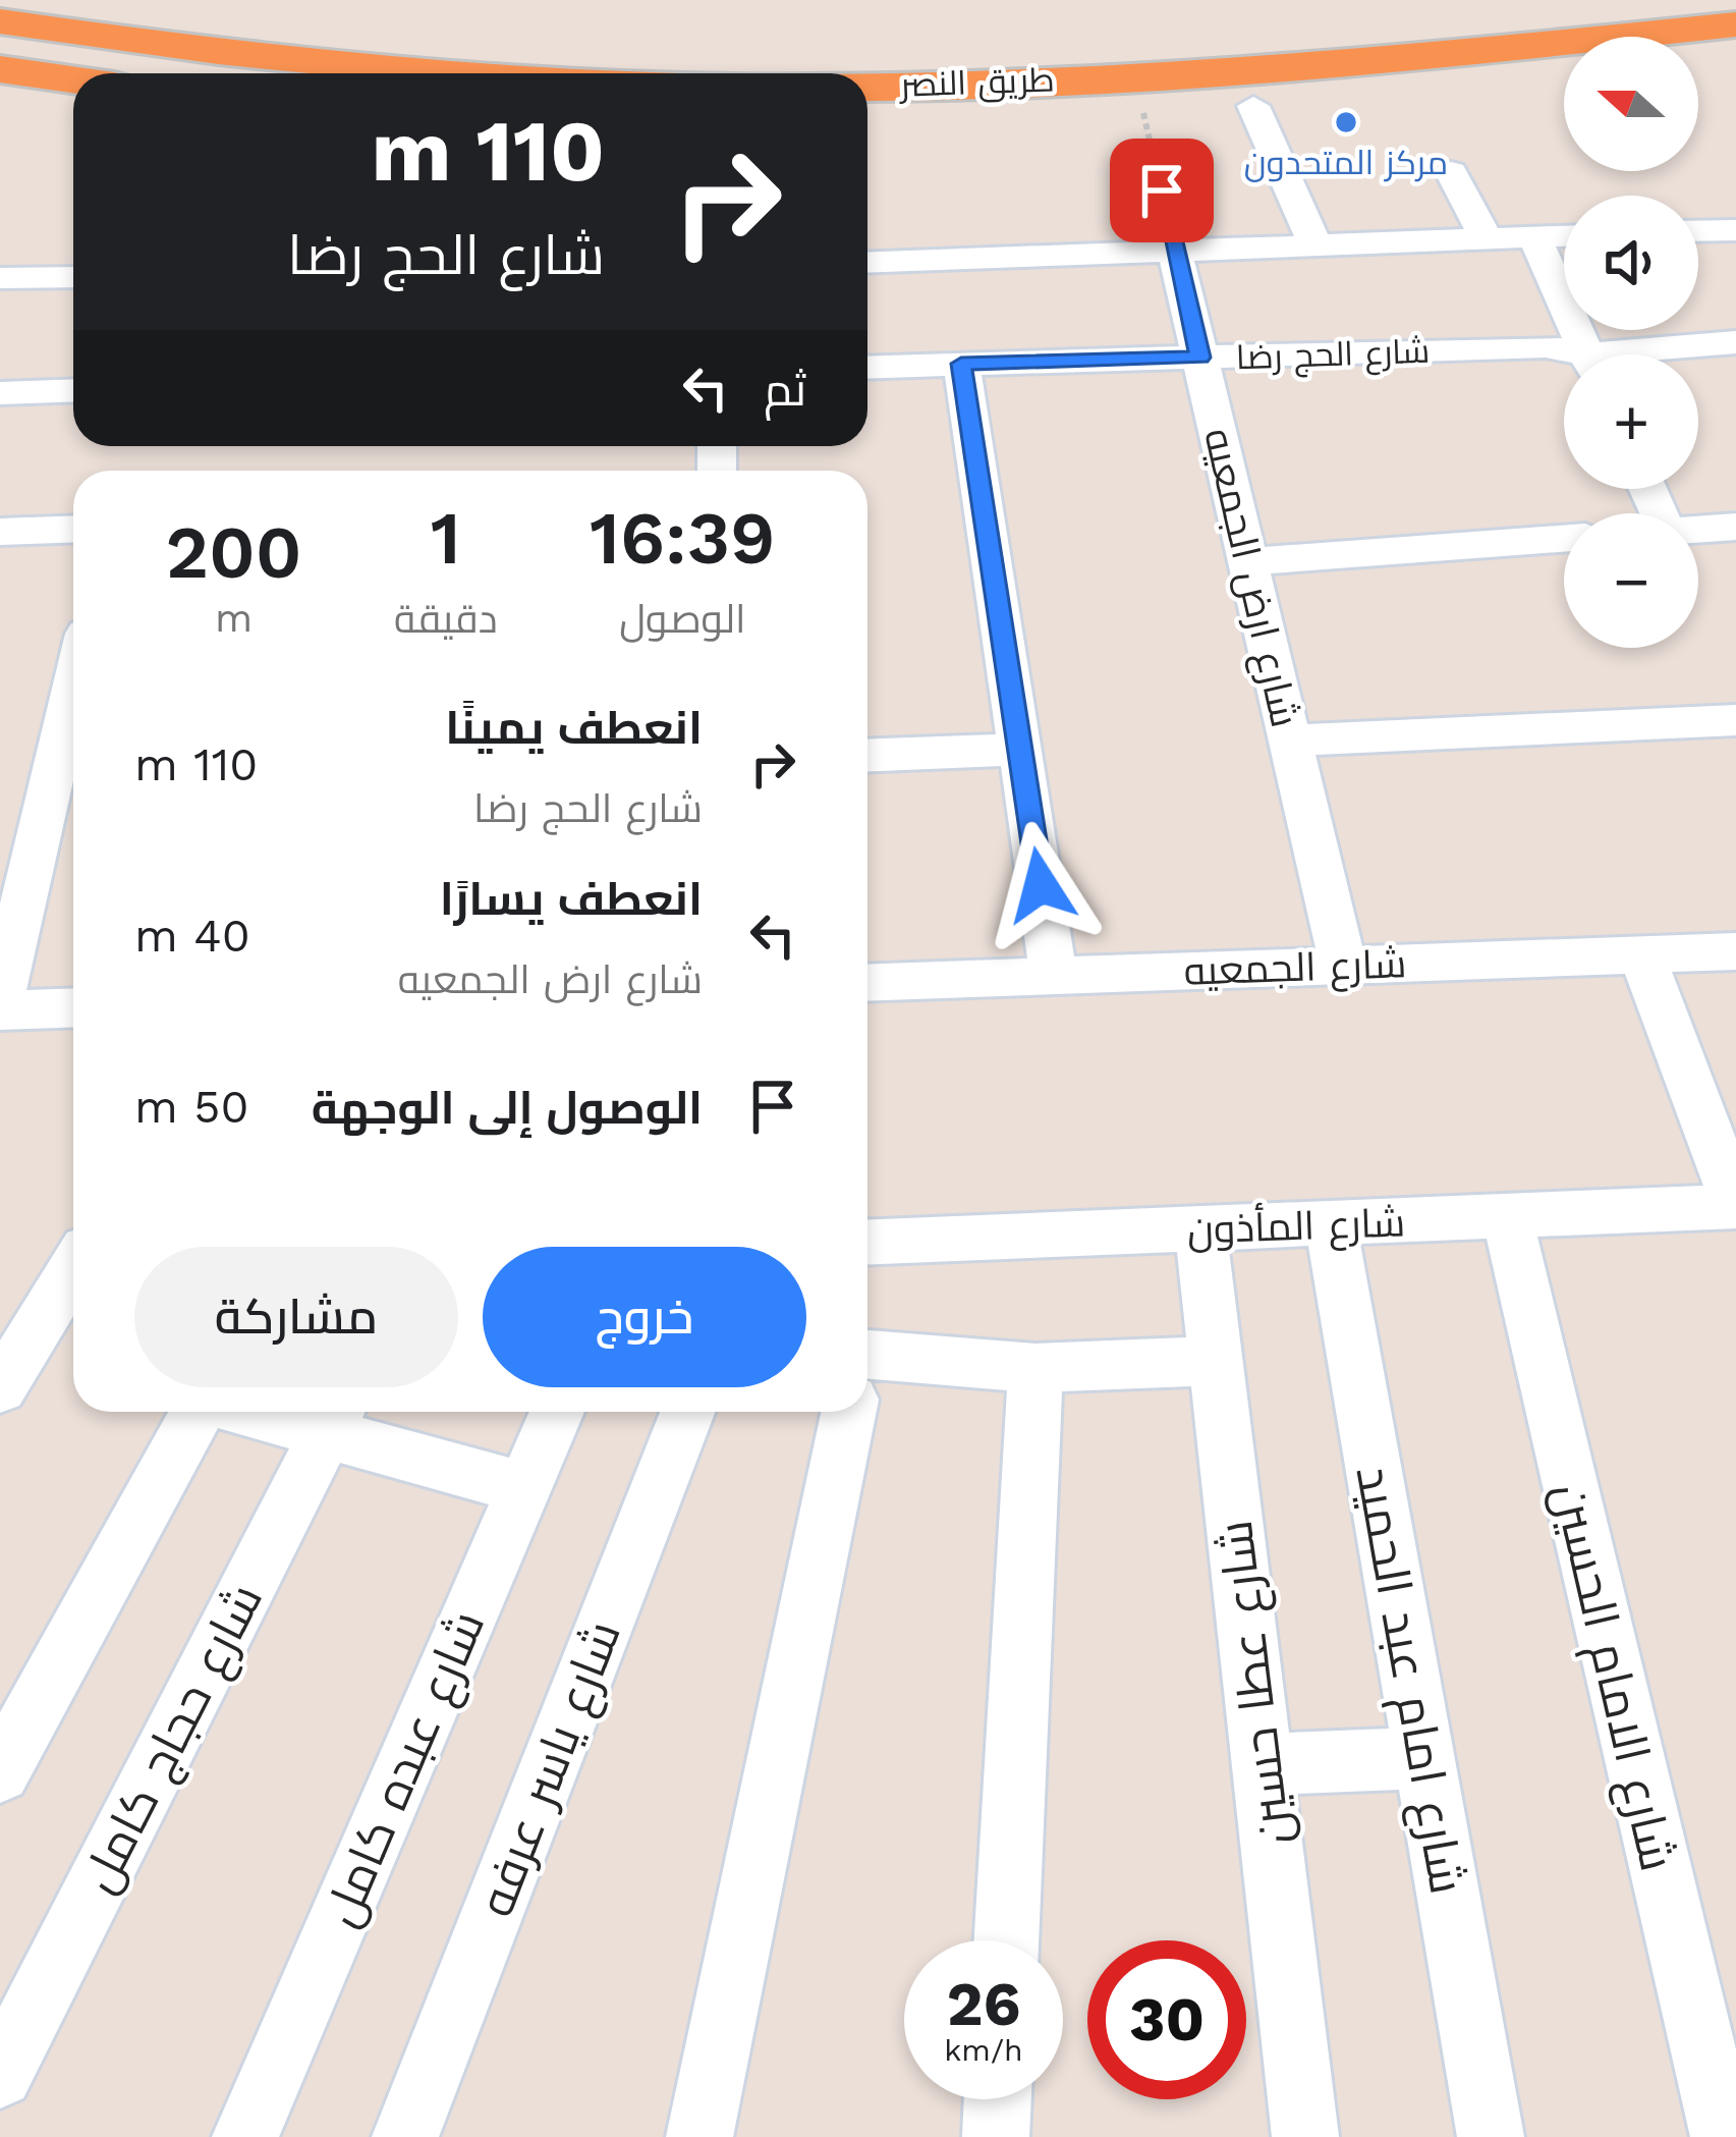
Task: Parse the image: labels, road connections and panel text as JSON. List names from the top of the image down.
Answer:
{
  "streets": {
    "highway": ["طريق النصر"],
    "street": [
      "شارع الحج رضا",
      "شارع ارض الجمعيه",
      "شارع الجمعيه",
      "شارع المأذون",
      "شارع الامام الحسين",
      "شارع امام عبد الحميد",
      "شارع عطا حسين",
      "شارع حجاج كامل",
      "شارع عبده كامل",
      "شارع ياسر عرفه"
    ]
  },
  "crossings": [
    ["شارع الحج رضا", "شارع ارض الجمعيه"],
    ["شارع ارض الجمعيه", "شارع الجمعيه"],
    ["شارع المأذون", "شارع الامام الحسين"],
    ["شارع المأذون", "شارع امام عبد الحميد"],
    ["شارع المأذون", "شارع عطا حسين"]
  ],
  "places": ["مركز المتحدون"],
  "north": "left",
  "page": {
    "map_buttons": ["+", "−"],
    "turn": ["110 m", "شارع الحج رضا"],
    "then": "ثم",
    "eta": [
      "16:39",
      "الوصول",
      "1",
      "دقيقة",
      "200",
      "m"
    ],
    "list": [
      {
        "name": "انعطف يمينًا",
        "note": "شارع الحج رضا",
        "value": "110 m"
      },
      {
        "name": "انعطف يسارًا",
        "note": "شارع ارض الجمعيه",
        "value": "40 m"
      },
      {
        "name": "الوصول إلى الوجهة",
        "value": "50 m"
      }
    ],
    "buttons": ["خروج", "مشاركة"],
    "speed": "26 km/h",
    "limit": "30"
  }
}
